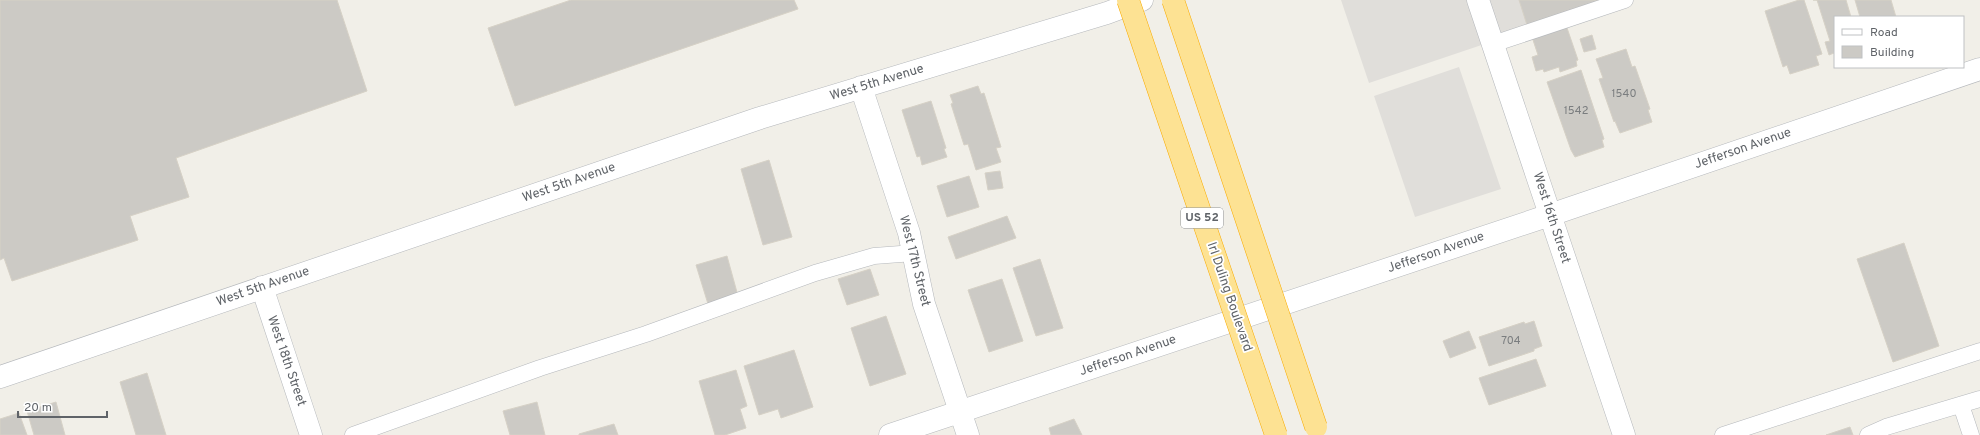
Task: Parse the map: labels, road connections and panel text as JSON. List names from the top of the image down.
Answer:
{
  "streets": {
    "highway": ["US 52", "Irl Duling Boulevard"],
    "street": [
      "West 5th Avenue",
      "Jefferson Avenue",
      "West 16th Street",
      "West 17th Street",
      "West 18th Street"
    ]
  },
  "crossings": [
    ["West 5th Avenue", "West 17th Street"],
    ["West 5th Avenue", "West 18th Street"],
    ["Jefferson Avenue", "West 16th Street"],
    ["Jefferson Avenue", "West 17th Street"]
  ],
  "house_numbers": ["1540", "1542", "704"],
  "legend": ["Road", "Building"],
  "scale_bar": "20 m"
}
